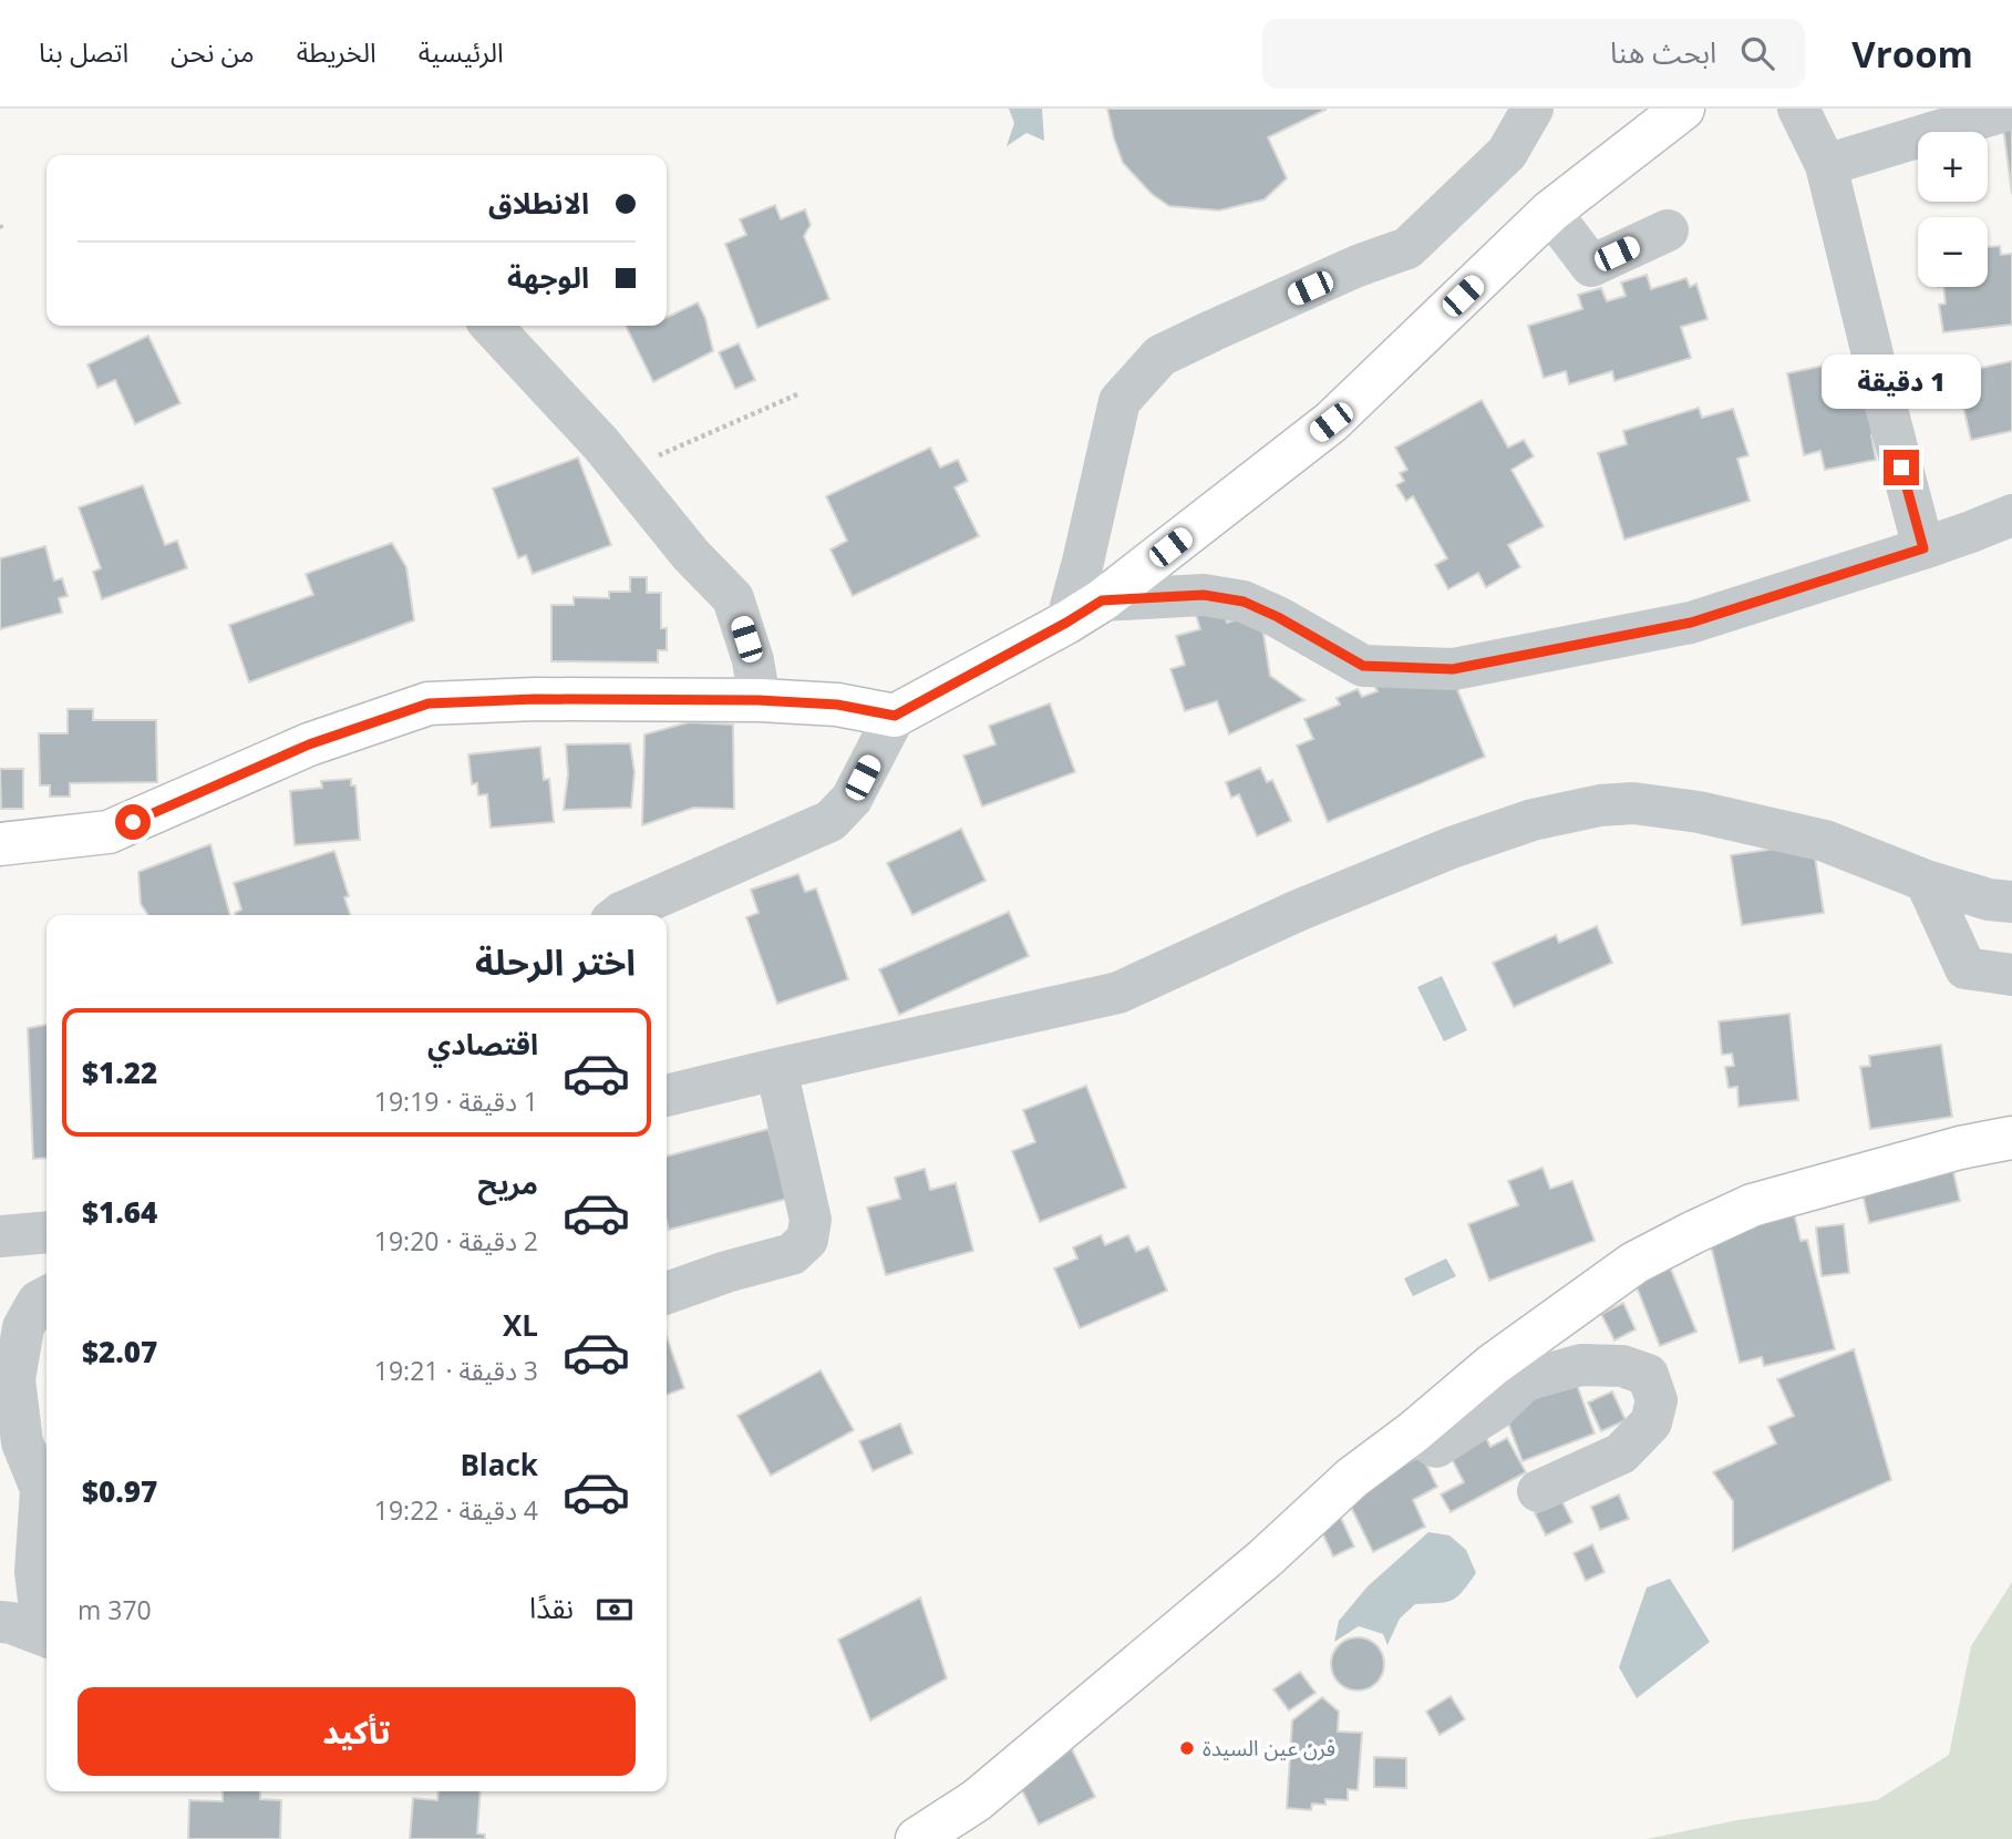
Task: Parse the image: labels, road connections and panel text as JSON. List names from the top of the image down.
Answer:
{
  "places": ["فرن عين السيدة"],
  "page": {
    "header": "Vroom",
    "search": "ابحث هنا",
    "nav": [
      "الرئيسية",
      "الخريطة",
      "من نحن",
      "اتصل بنا"
    ],
    "map_buttons": ["+", "−"],
    "banner": ["الانطلاق", "الوجهة"],
    "bubble": "1 دقيقة",
    "heading": "اختر الرحلة",
    "list": [
      {
        "name": "اقتصادي",
        "note": "1 دقيقة · 19:19",
        "value": "$1.22"
      },
      {
        "name": "مريح",
        "note": "2 دقيقة · 19:20",
        "value": "$1.64"
      },
      {
        "name": "XL",
        "note": "3 دقيقة · 19:21",
        "value": "$2.07"
      },
      {
        "name": "Black",
        "note": "4 دقيقة · 19:22",
        "value": "$0.97"
      }
    ],
    "pay": ["نقدًا", "370 m"],
    "buttons": "تأكيد"
  }
}
